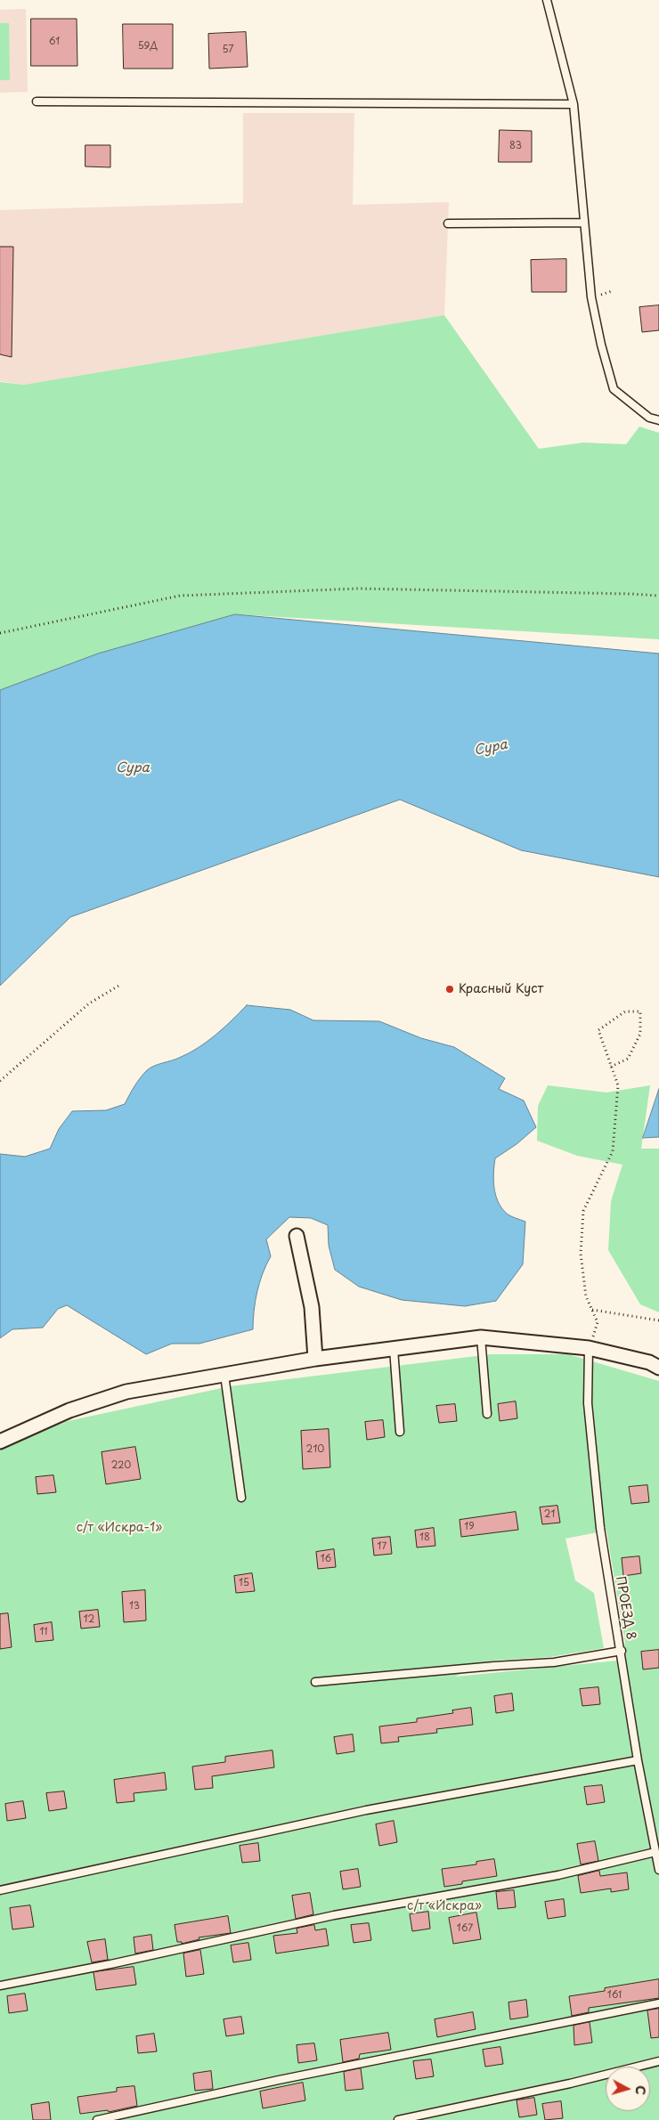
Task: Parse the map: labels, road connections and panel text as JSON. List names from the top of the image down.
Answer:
{
  "streets": {
    "lane": ["ПРОЕЗД 8"]
  },
  "water": ["Сура"],
  "parks": ["с/т «Искра-1»", "с/т «Искра»"],
  "places": ["Красный Куст"],
  "house_numbers": [
    "61",
    "59Д",
    "57",
    "83",
    "210",
    "220",
    "21",
    "19",
    "18",
    "17",
    "16",
    "15",
    "13",
    "12",
    "11",
    "167",
    "161"
  ],
  "north": "right"
}
